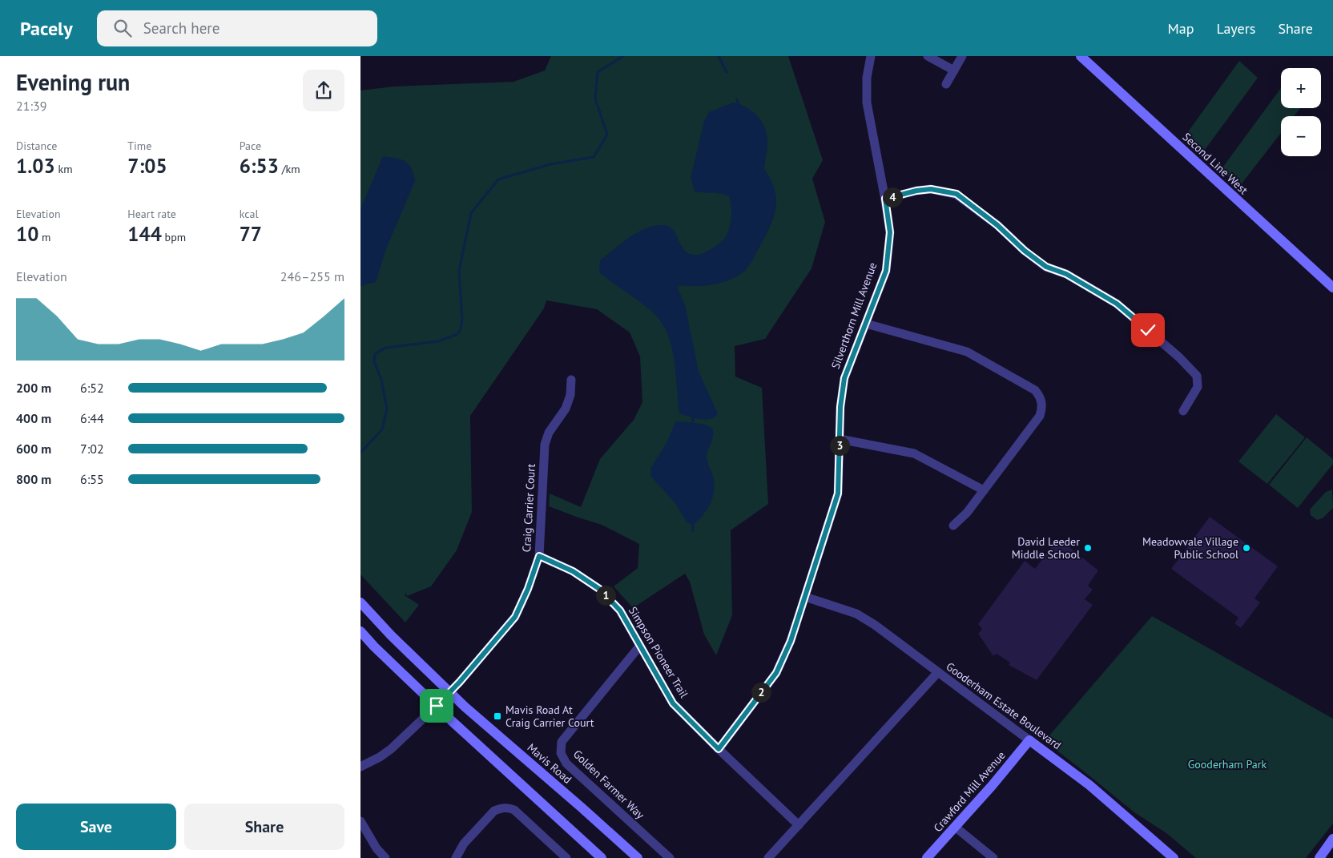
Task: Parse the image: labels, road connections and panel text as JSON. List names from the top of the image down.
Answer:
{
  "streets": {
    "main road": [
      "Second Line West",
      "Gooderham Estate Boulevard",
      "Mavis Road",
      "Crawford Mill Avenue"
    ],
    "street": [
      "Silverthorn Mill Avenue",
      "Craig Carrier Court",
      "Simpson Pioneer Trail",
      "Golden Farmer Way"
    ]
  },
  "crossings": [
    ["Silverthorn Mill Avenue", "Simpson Pioneer Trail"],
    ["Silverthorn Mill Avenue", "Gooderham Estate Boulevard"],
    ["Craig Carrier Court", "Simpson Pioneer Trail"],
    ["Craig Carrier Court", "Mavis Road"],
    ["Simpson Pioneer Trail", "Golden Farmer Way"],
    ["Gooderham Estate Boulevard", "Crawford Mill Avenue"]
  ],
  "parks": ["Gooderham Park"],
  "places": {
    "other": ["David Leeder Middle School", "Meadowvale Village Public School"],
    "transit": ["Mavis Road At Craig Carrier Court"]
  },
  "page": {
    "header": "Pacely",
    "search": "Search here",
    "nav": ["Map", "Layers", "Share"],
    "heading": ["Evening run", "21:39"],
    "map_buttons": ["+", "−"],
    "stats": [
      ["Distance", "1.03 km"],
      ["Time", "7:05"],
      ["Pace", "6:53 /km"],
      ["Elevation", "10 m"],
      ["Heart rate", "144 bpm"],
      ["kcal", "77"]
    ],
    "pins": [
      "4",
      "3",
      "1",
      "2"
    ],
    "chart": ["Elevation", "246–255 m"],
    "list": [
      {
        "name": "200 m",
        "note": "6:52"
      },
      {
        "name": "400 m",
        "note": "6:44"
      },
      {
        "name": "600 m",
        "note": "7:02"
      },
      {
        "name": "800 m",
        "note": "6:55"
      }
    ],
    "buttons": ["Save", "Share"]
  }
}
